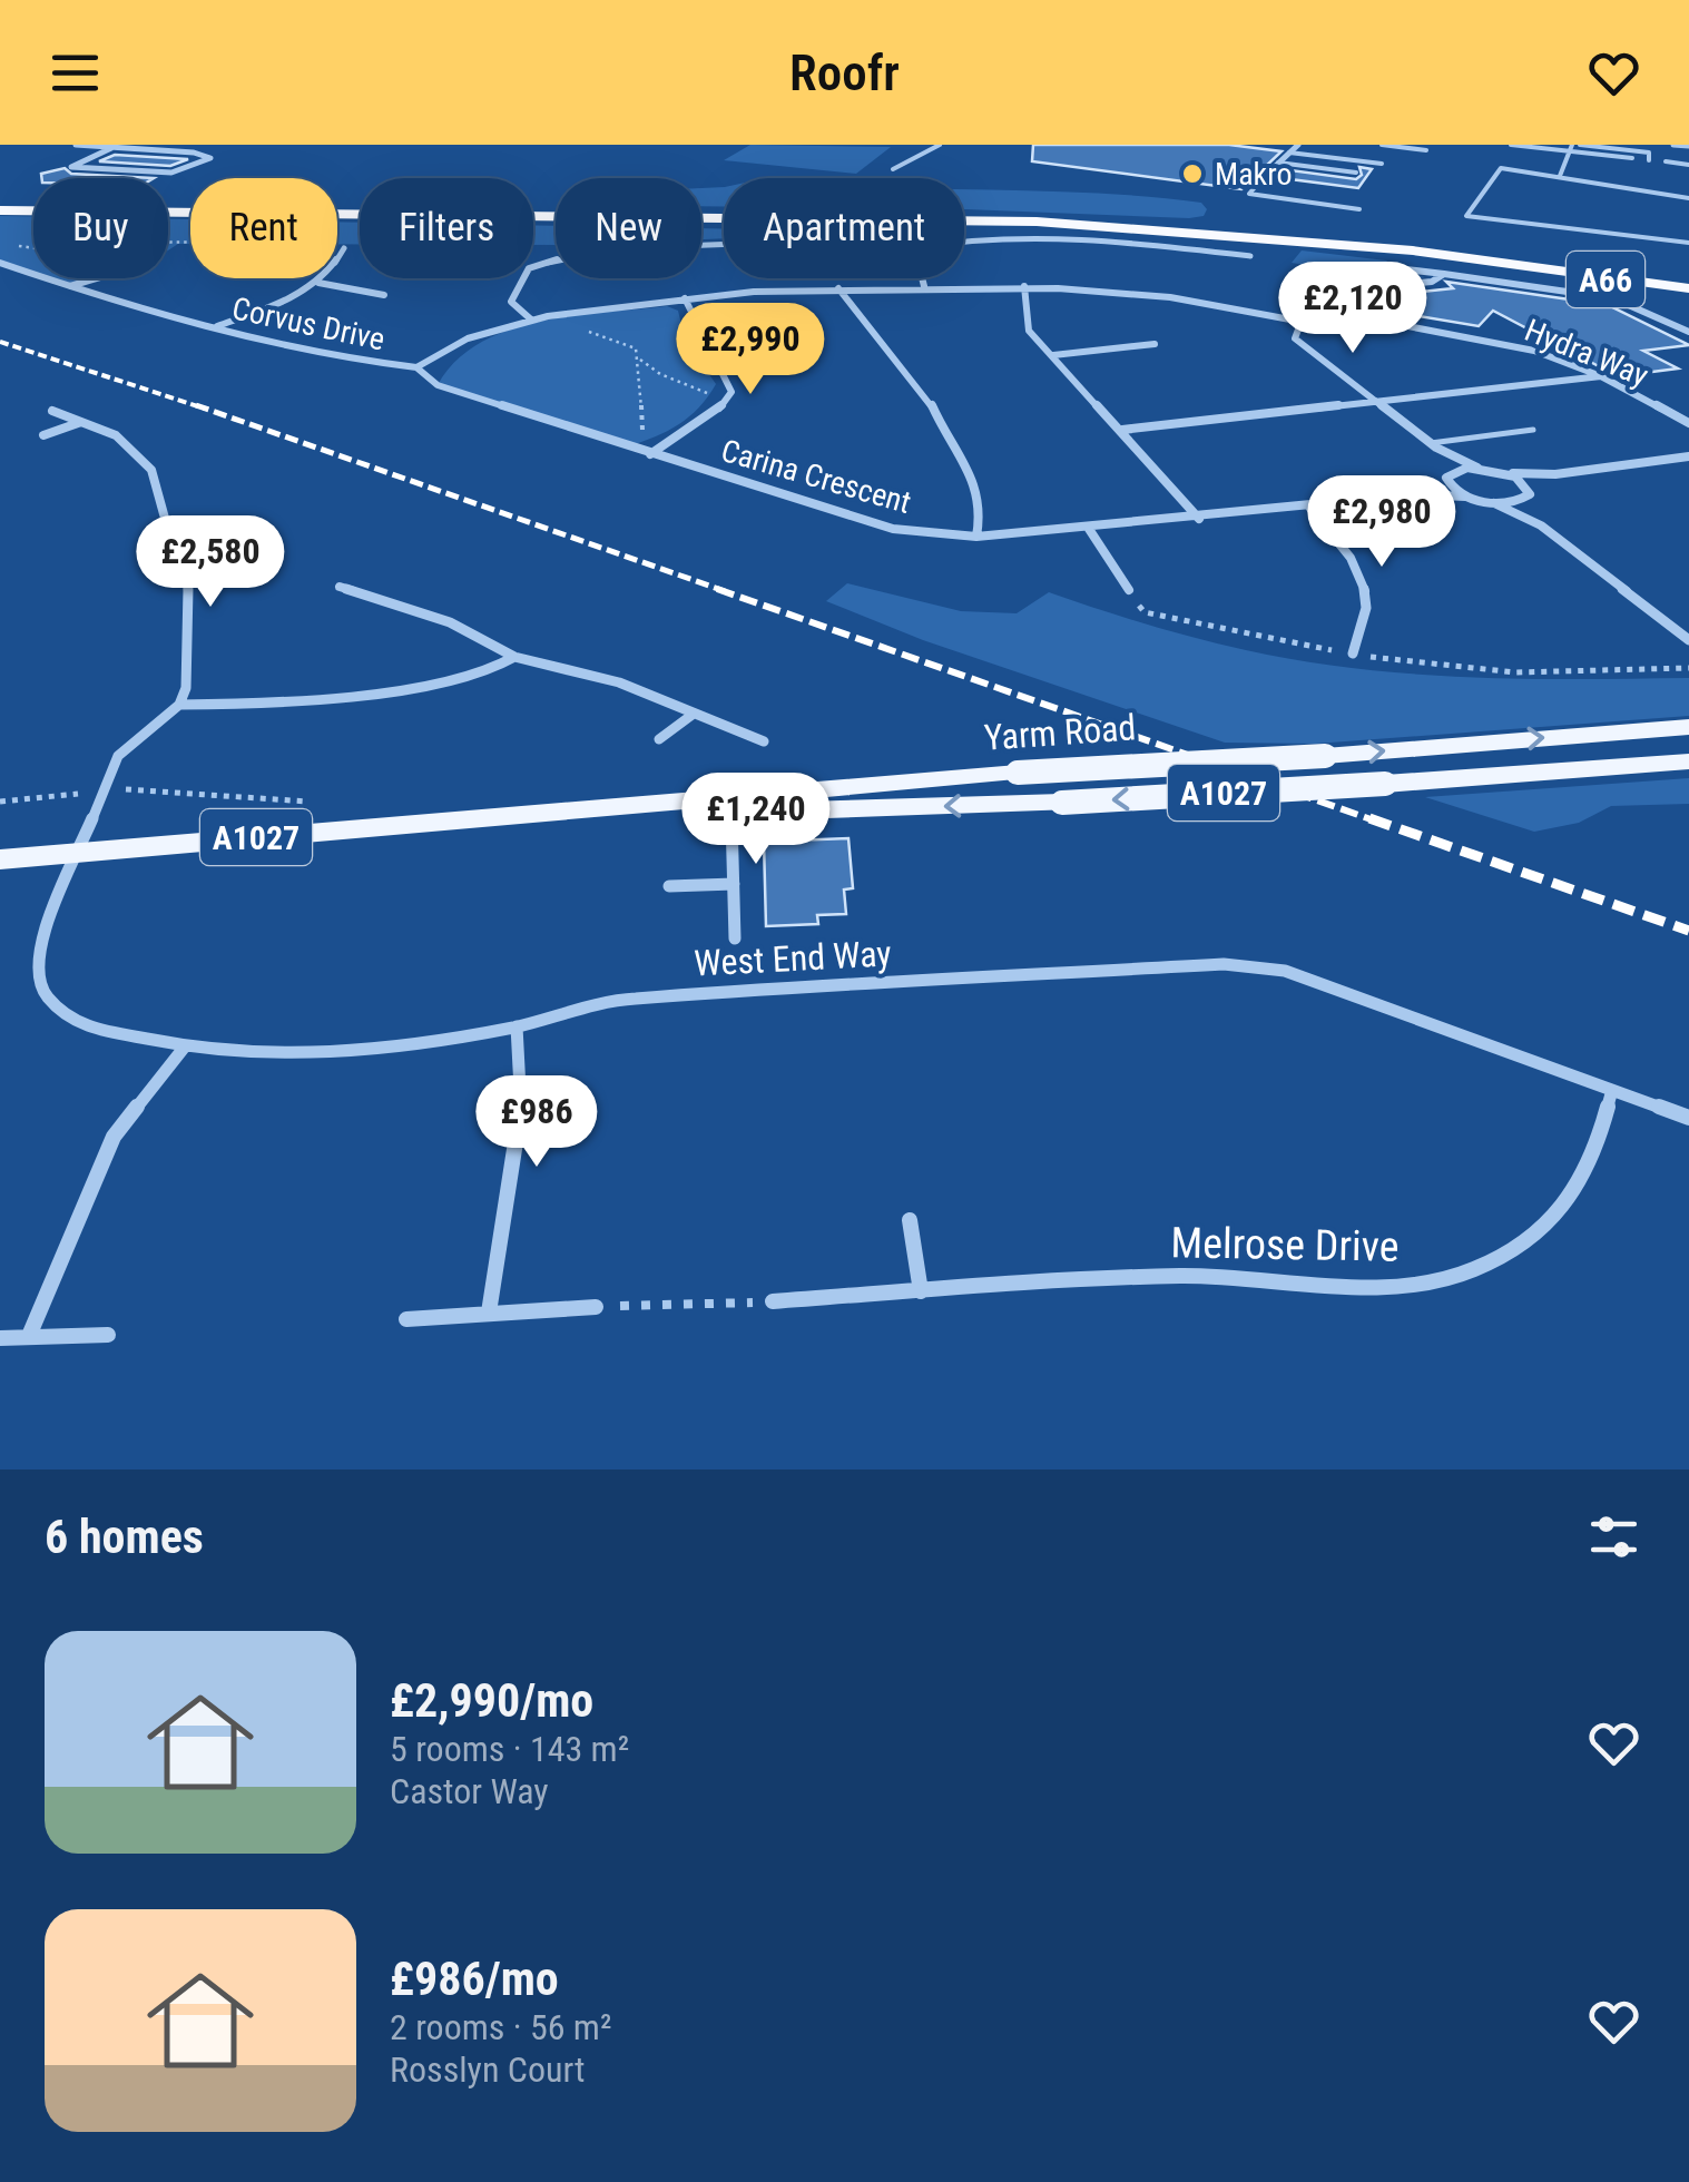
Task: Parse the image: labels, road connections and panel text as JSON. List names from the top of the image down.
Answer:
{
  "streets": {
    "highway": ["A66"],
    "main road": ["Yarm Road", "A1027"],
    "street": [
      "Corvus Drive",
      "Hydra Way",
      "Carina Crescent",
      "West End Way",
      "Melrose Drive"
    ]
  },
  "crossings": [
    ["Corvus Drive", "Carina Crescent"],
    ["Yarm Road", "West End Way"],
    ["West End Way", "Melrose Drive"]
  ],
  "places": ["Makro"],
  "page": {
    "header": "Roofr",
    "chip": [
      "Buy",
      "Rent",
      "Filters",
      "New",
      "Apartment"
    ],
    "price": [
      "£2,120",
      "£2,990",
      "£2,980",
      "£2,580",
      "£1,240",
      "£986"
    ],
    "heading": "6 homes",
    "list": [
      {
        "name": "£2,990/mo",
        "note": "5 rooms · 143 m² · Castor Way"
      },
      {
        "name": "£986/mo",
        "note": "2 rooms · 56 m² · Rosslyn Court"
      }
    ]
  }
}
